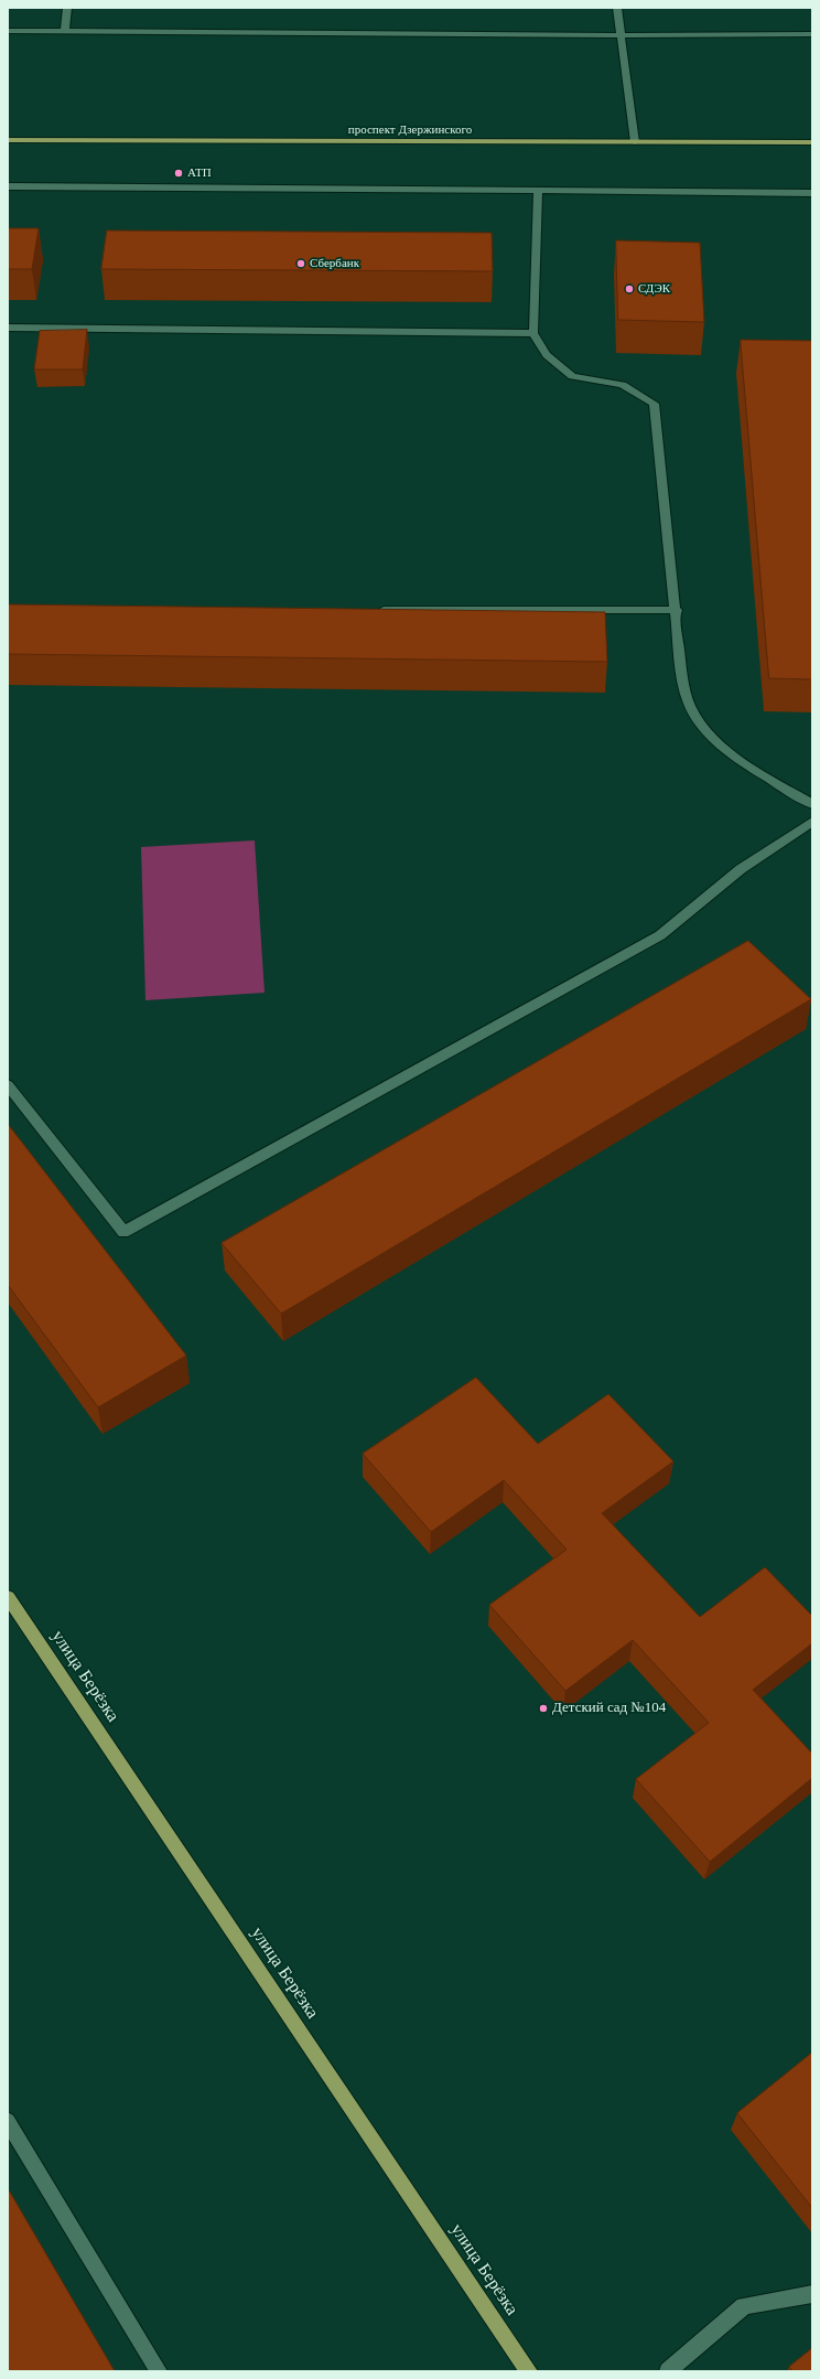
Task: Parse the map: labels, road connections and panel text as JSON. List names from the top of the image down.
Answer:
{
  "streets": {
    "main road": ["проспект Дзержинского", "улица Берёзка"]
  },
  "places": [
    "АТП",
    "Сбербанк",
    "СДЭК",
    "Детский сад №104"
  ]
}
